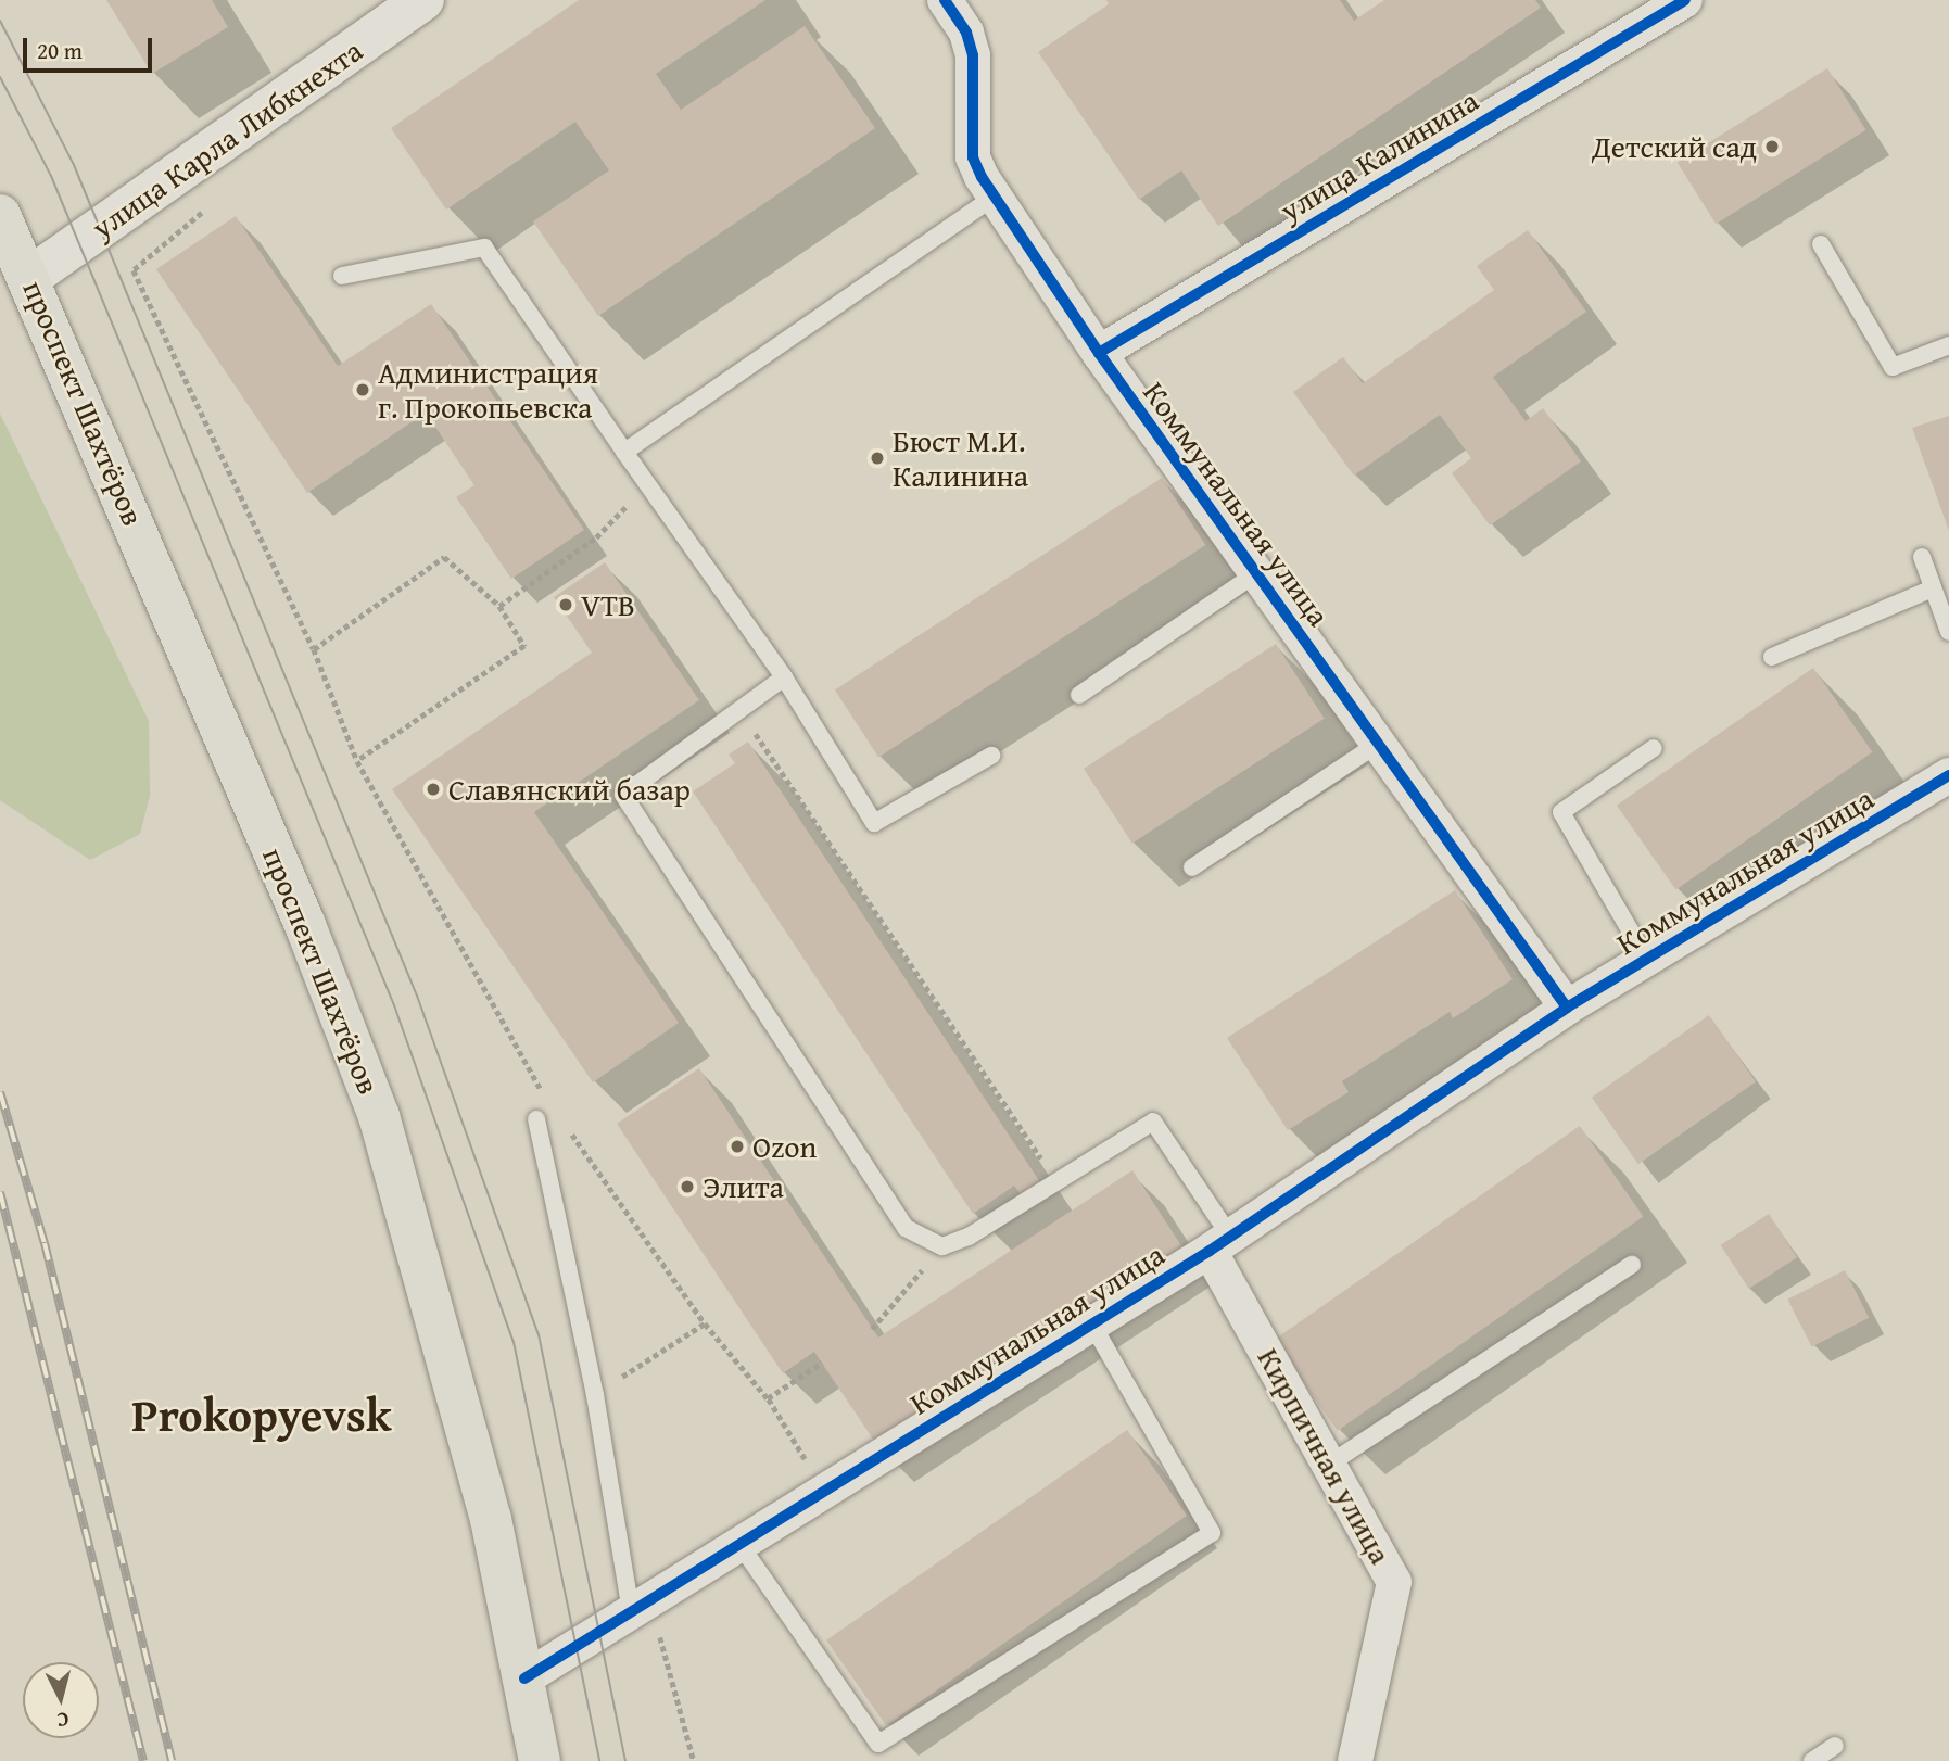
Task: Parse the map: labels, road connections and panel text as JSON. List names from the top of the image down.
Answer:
{
  "streets": {
    "main road": ["проспект Шахтёров"],
    "street": [
      "улица Карла Либкнехта",
      "улица Калинина",
      "Коммунальная улица",
      "Кирпичная улица"
    ]
  },
  "crossings": [
    ["улица Карла Либкнехта", "проспект Шахтёров"],
    ["улица Калинина", "Коммунальная улица"],
    ["проспект Шахтёров", "Коммунальная улица"],
    ["Коммунальная улица", "Кирпичная улица"]
  ],
  "districts": ["Prokopyevsk"],
  "places": [
    "Детский сад",
    "Администрация г. Прокопьевска",
    "Бюст М.И. Калинина",
    "VTB",
    "Славянский базар",
    "Ozon",
    "Элита"
  ],
  "scale_bar": "20 m",
  "north": "bottom"
}
